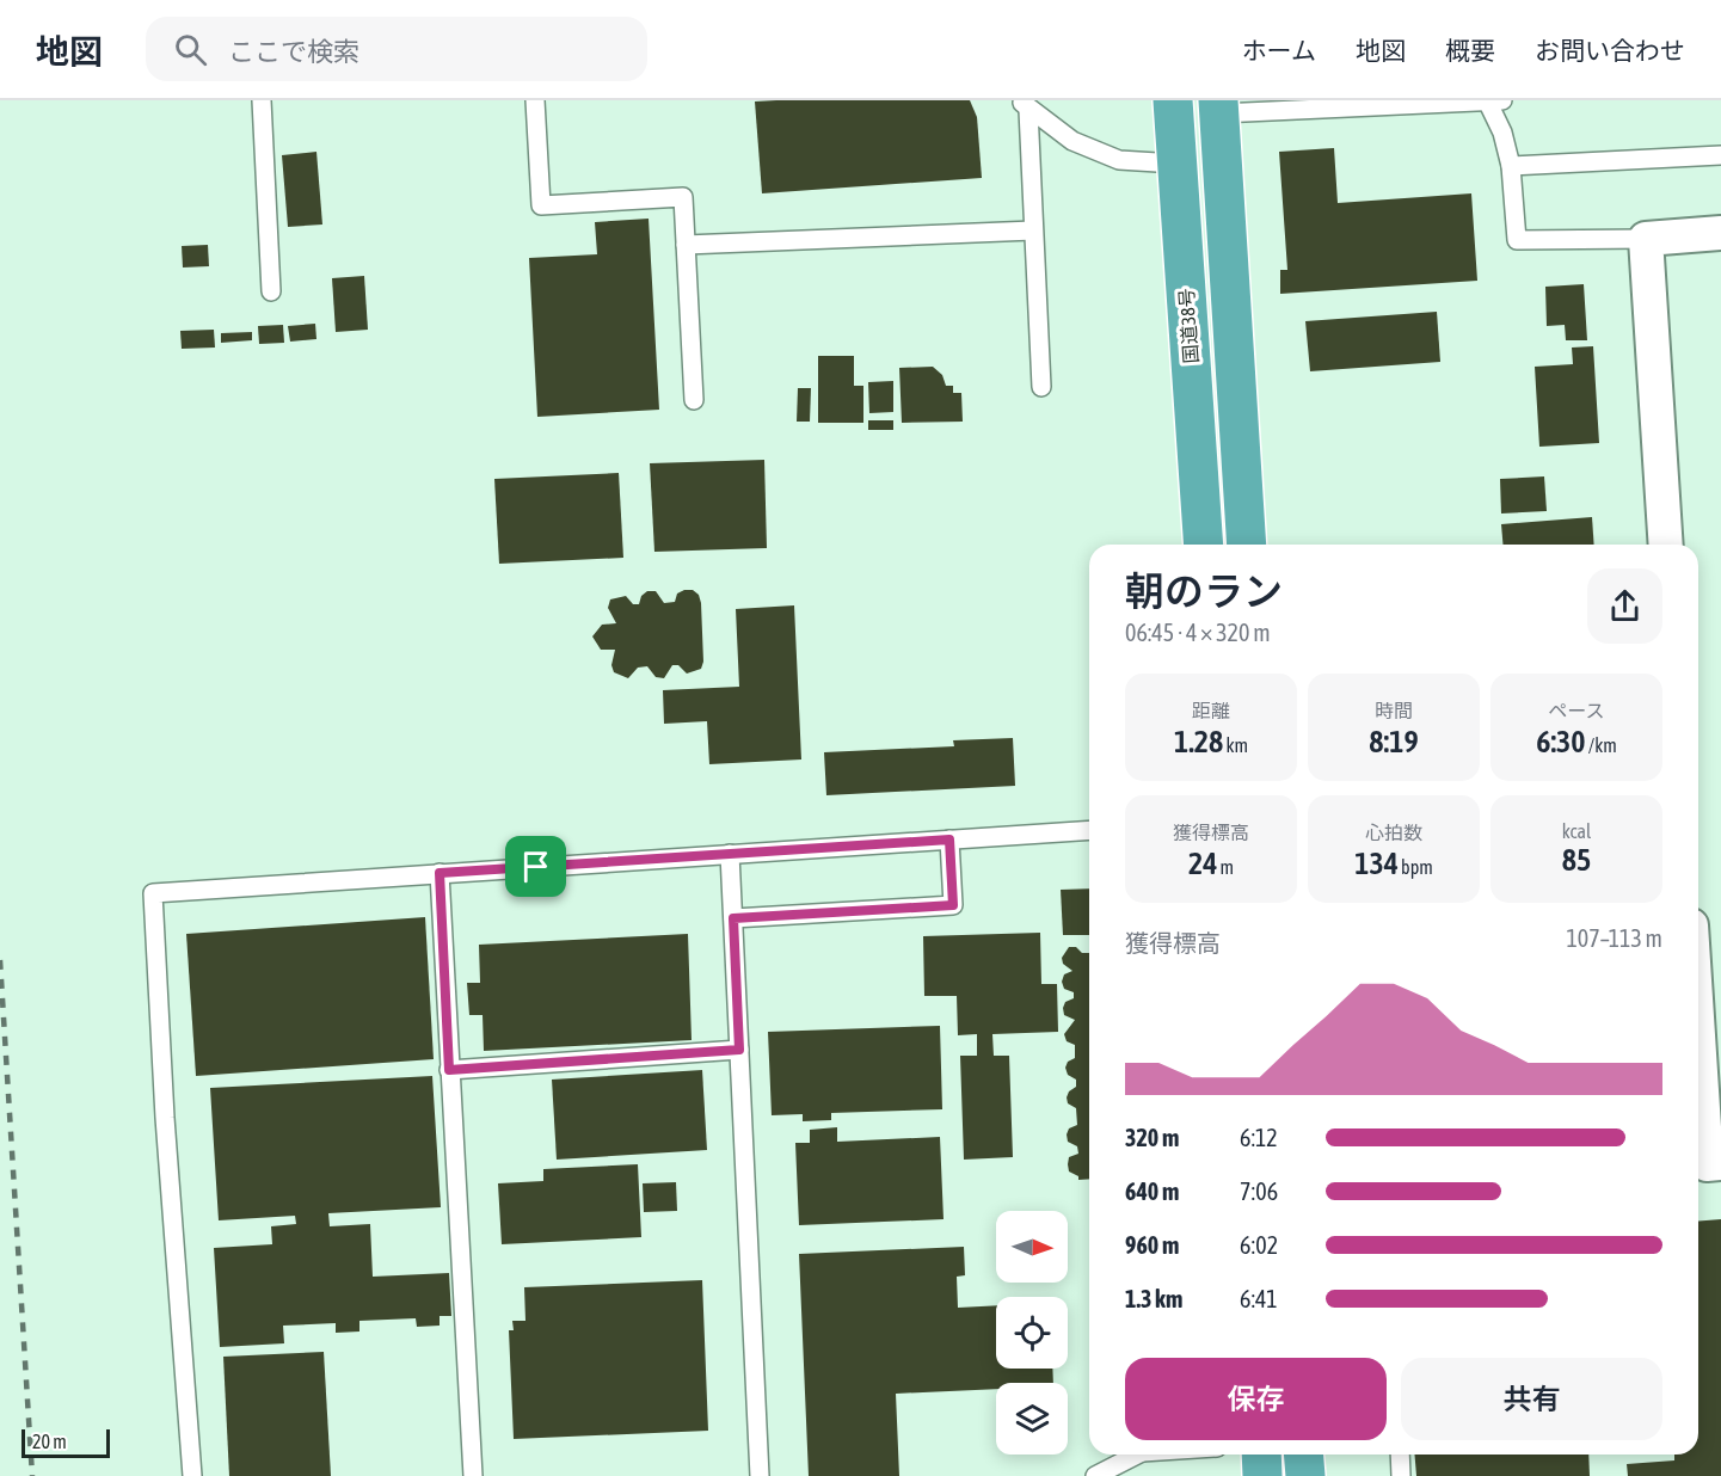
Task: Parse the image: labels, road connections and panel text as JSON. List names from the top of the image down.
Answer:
{
  "streets": {
    "highway": ["国道38号"]
  },
  "scale_bar": "20 m",
  "north": "right",
  "page": {
    "header": "地図",
    "search": "ここで検索",
    "nav": [
      "ホーム",
      "地図",
      "概要",
      "お問い合わせ"
    ],
    "heading": ["朝のラン", "06:45 · 4 × 320 m"],
    "stats": [
      ["距離", "1.28 km"],
      ["時間", "8:19"],
      ["ペース", "6:30 /km"],
      ["獲得標高", "24 m"],
      ["心拍数", "134 bpm"],
      ["kcal", "85"]
    ],
    "chart": ["獲得標高", "107–113 m"],
    "list": [
      {
        "name": "320 m",
        "note": "6:12"
      },
      {
        "name": "640 m",
        "note": "7:06"
      },
      {
        "name": "960 m",
        "note": "6:02"
      },
      {
        "name": "1.3 km",
        "note": "6:41"
      }
    ],
    "buttons": ["保存", "共有"],
    "scale": "20 m"
  }
}
